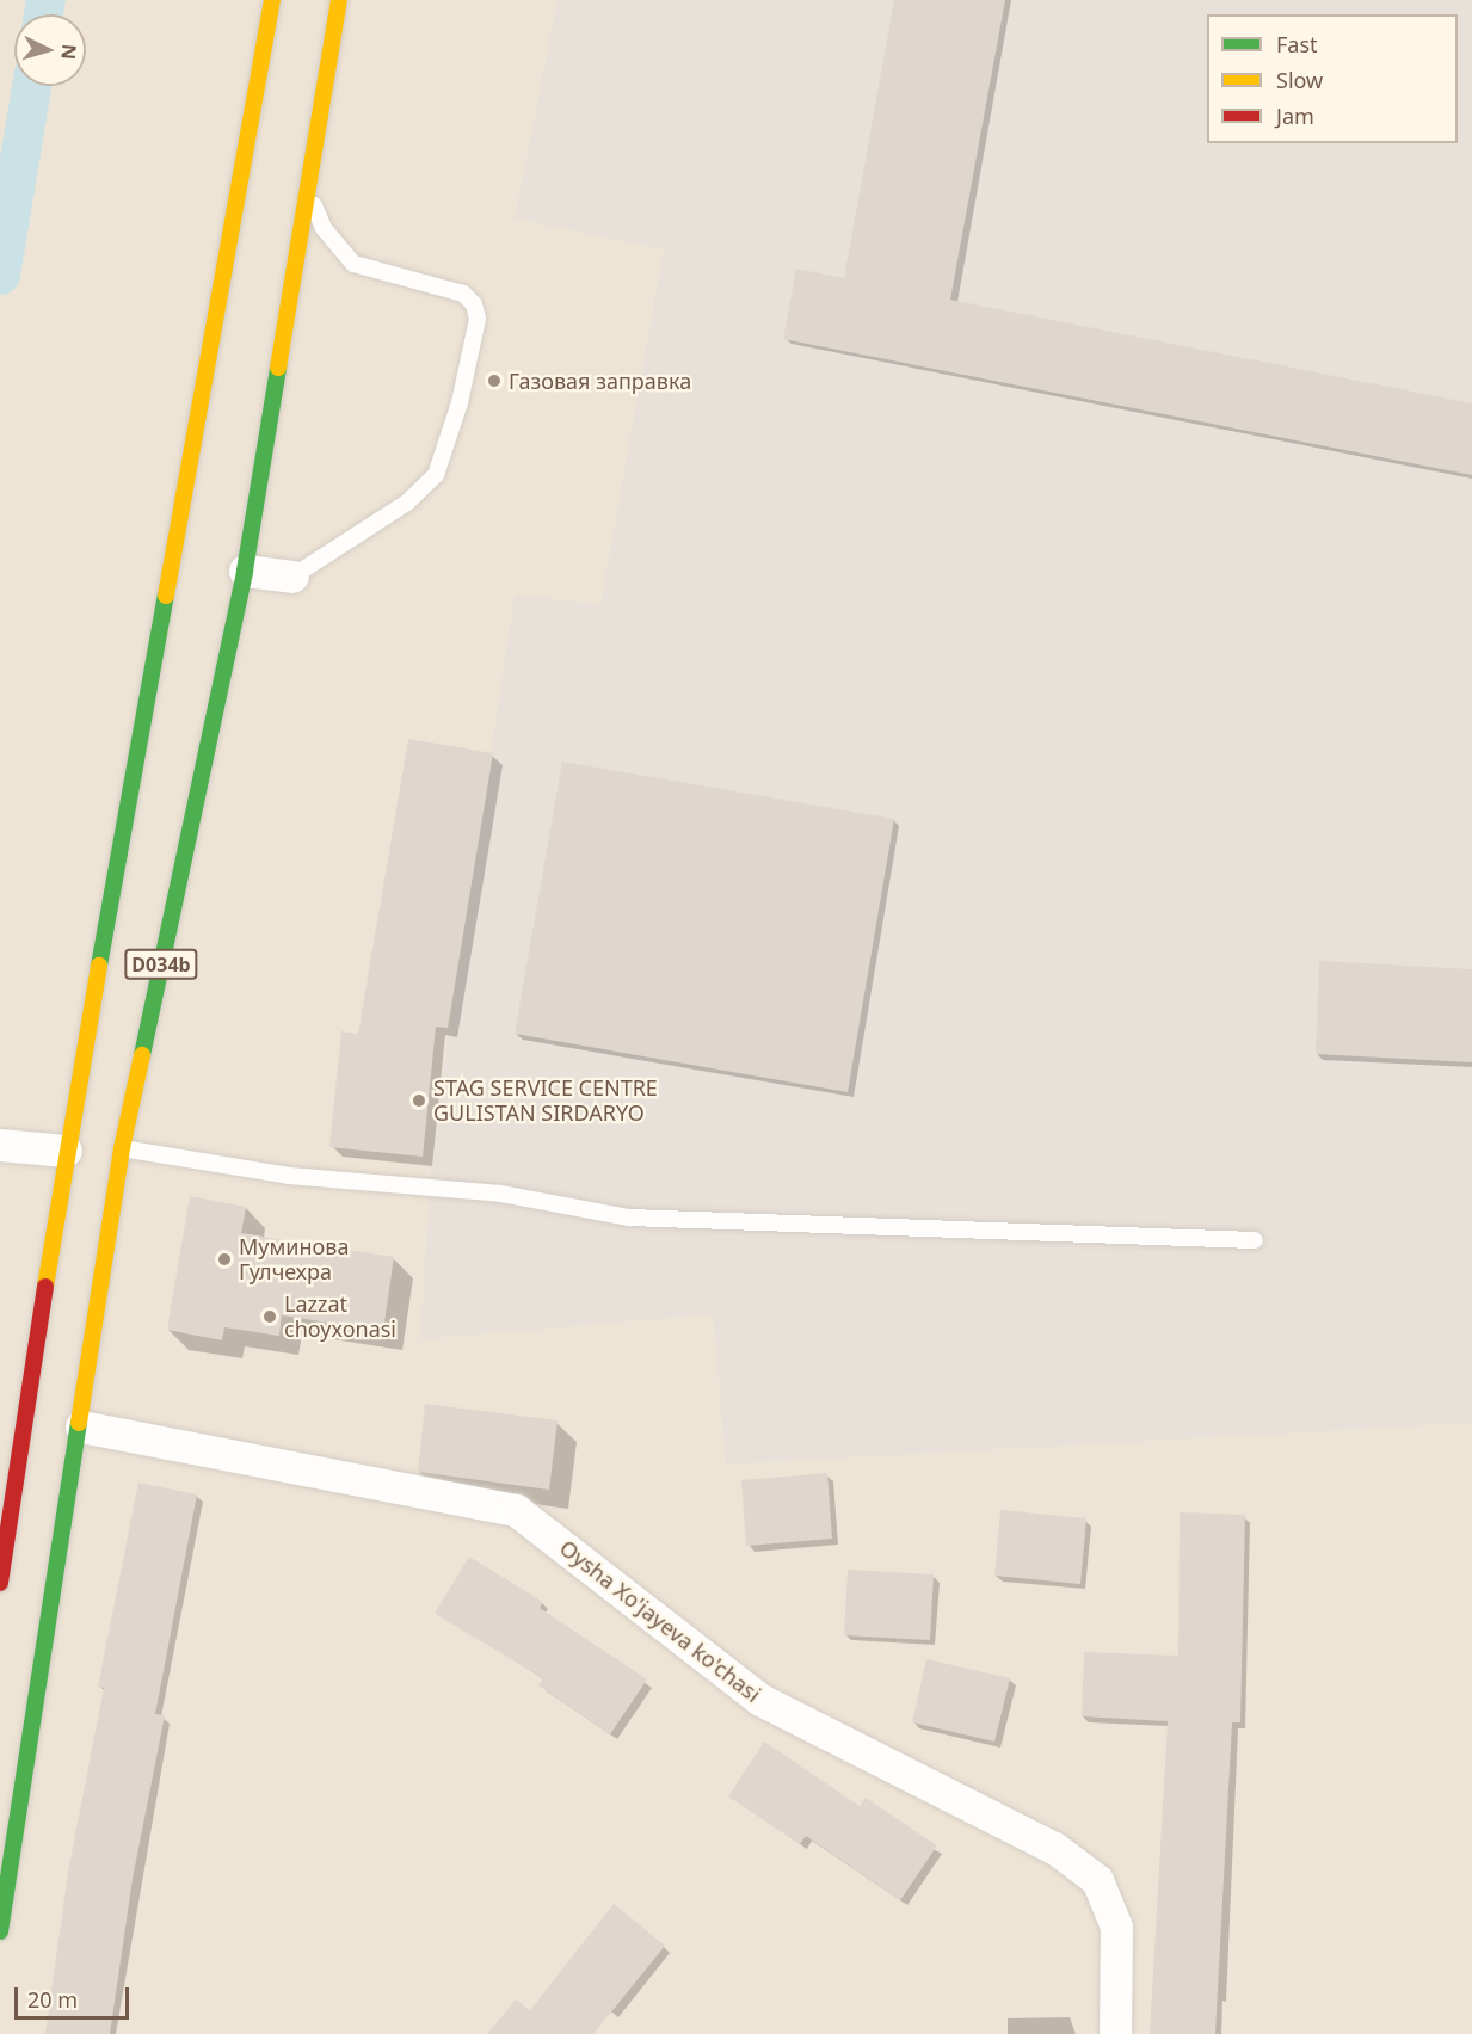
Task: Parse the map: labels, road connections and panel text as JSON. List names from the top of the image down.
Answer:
{
  "streets": {
    "main road": ["D034b"],
    "street": ["Oysha Xo'jayeva ko'chasi"]
  },
  "crossings": [
    ["D034b", "Oysha Xo'jayeva ko'chasi"]
  ],
  "places": [
    "Газовая заправка",
    "STAG SERVICE CENTRE GULISTAN SIRDARYO",
    "Муминова Гулчехра",
    "Lazzat choyxonasi"
  ],
  "legend": ["Fast", "Slow", "Jam"],
  "scale_bar": "20 m",
  "north": "right"
}
